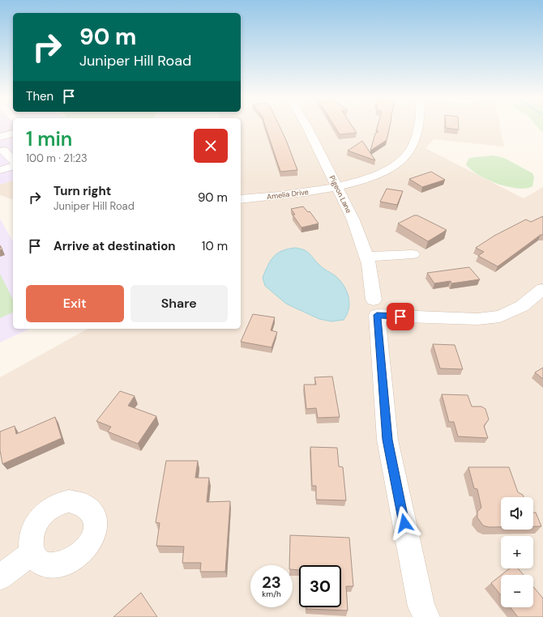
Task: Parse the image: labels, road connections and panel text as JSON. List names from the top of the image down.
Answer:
{
  "streets": {
    "street": ["Amelia Drive", "Pigeon Lane"]
  },
  "crossings": [
    ["Amelia Drive", "Pigeon Lane"]
  ],
  "page": {
    "turn": ["90 m", "Juniper Hill Road"],
    "then": "Then",
    "heading": ["1 min", "100 m · 21:23"],
    "list": [
      {
        "name": "Turn right",
        "note": "Juniper Hill Road",
        "value": "90 m"
      },
      {
        "name": "Arrive at destination",
        "value": "10 m"
      }
    ],
    "buttons": ["Exit", "Share"],
    "map_buttons": ["+", "−"],
    "speed": "23 km/h",
    "limit": "30"
  }
}
